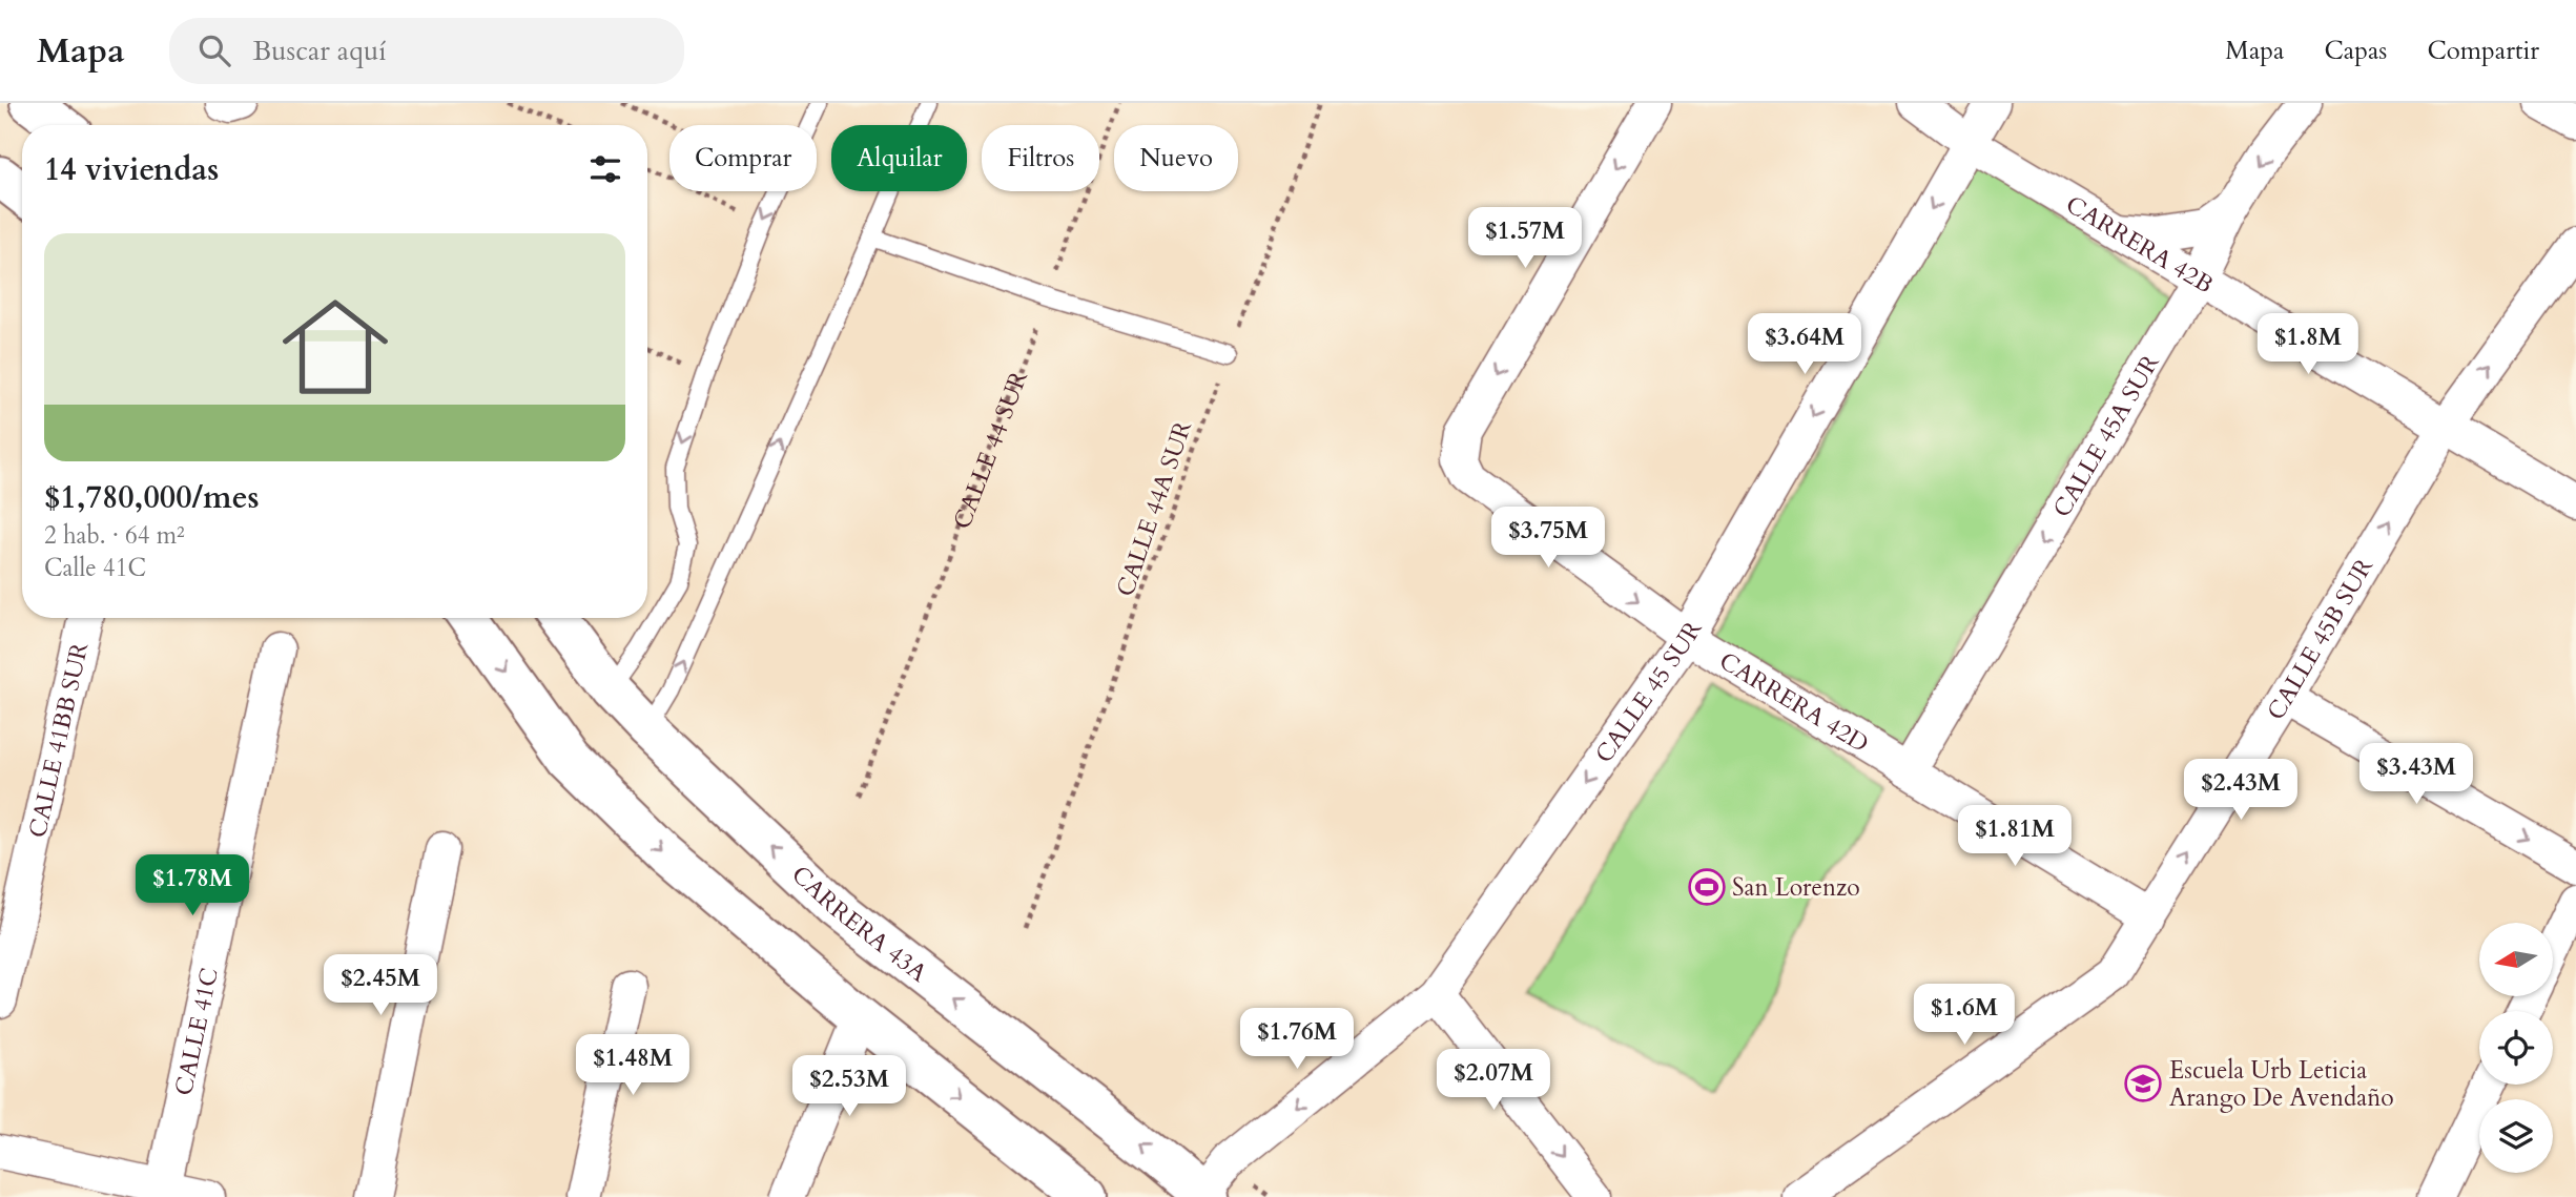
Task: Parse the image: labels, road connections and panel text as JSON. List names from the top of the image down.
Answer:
{
  "streets": {
    "main road": ["CARRERA 43A"],
    "street": [
      "CARRERA 42B",
      "CALLE 45A SUR",
      "CALLE 45B SUR",
      "CALLE 45 SUR",
      "CARRERA 42D",
      "CALLE 41BB SUR",
      "CALLE 41C"
    ],
    "path": ["CALLE 44 SUR", "CALLE 44A SUR"]
  },
  "crossings": [
    ["CARRERA 42B", "CALLE 45A SUR"],
    ["CARRERA 42B", "CALLE 45B SUR"],
    ["CARRERA 42B", "CALLE 45 SUR"],
    ["CALLE 45A SUR", "CARRERA 42D"],
    ["CALLE 45B SUR", "CARRERA 42D"],
    ["CALLE 45 SUR", "CARRERA 42D"],
    ["CALLE 45 SUR", "CARRERA 43A"]
  ],
  "one_way": ["CALLE 45A SUR", "CALLE 45B SUR", "CALLE 45 SUR"],
  "places": {
    "sports": ["San Lorenzo"],
    "school or university": ["Escuela Urb Leticia Arango De Avendaño"]
  },
  "north": "left",
  "page": {
    "header": "Mapa",
    "search": "Buscar aquí",
    "nav": ["Mapa", "Capas", "Compartir"],
    "chip": [
      "Comprar",
      "Alquilar",
      "Filtros",
      "Nuevo"
    ],
    "heading": "14 viviendas",
    "price": [
      "$1.57M",
      "$3.64M",
      "$1.8M",
      "$3.75M",
      "$3.43M",
      "$2.43M",
      "$1.81M",
      "$1.78M",
      "$2.45M",
      "$1.6M",
      "$1.76M",
      "$1.48M",
      "$2.07M",
      "$2.53M"
    ],
    "list": [
      {
        "name": "$1,780,000/mes",
        "note": "2 hab. · 64 m² · Calle 41C"
      }
    ]
  }
}
